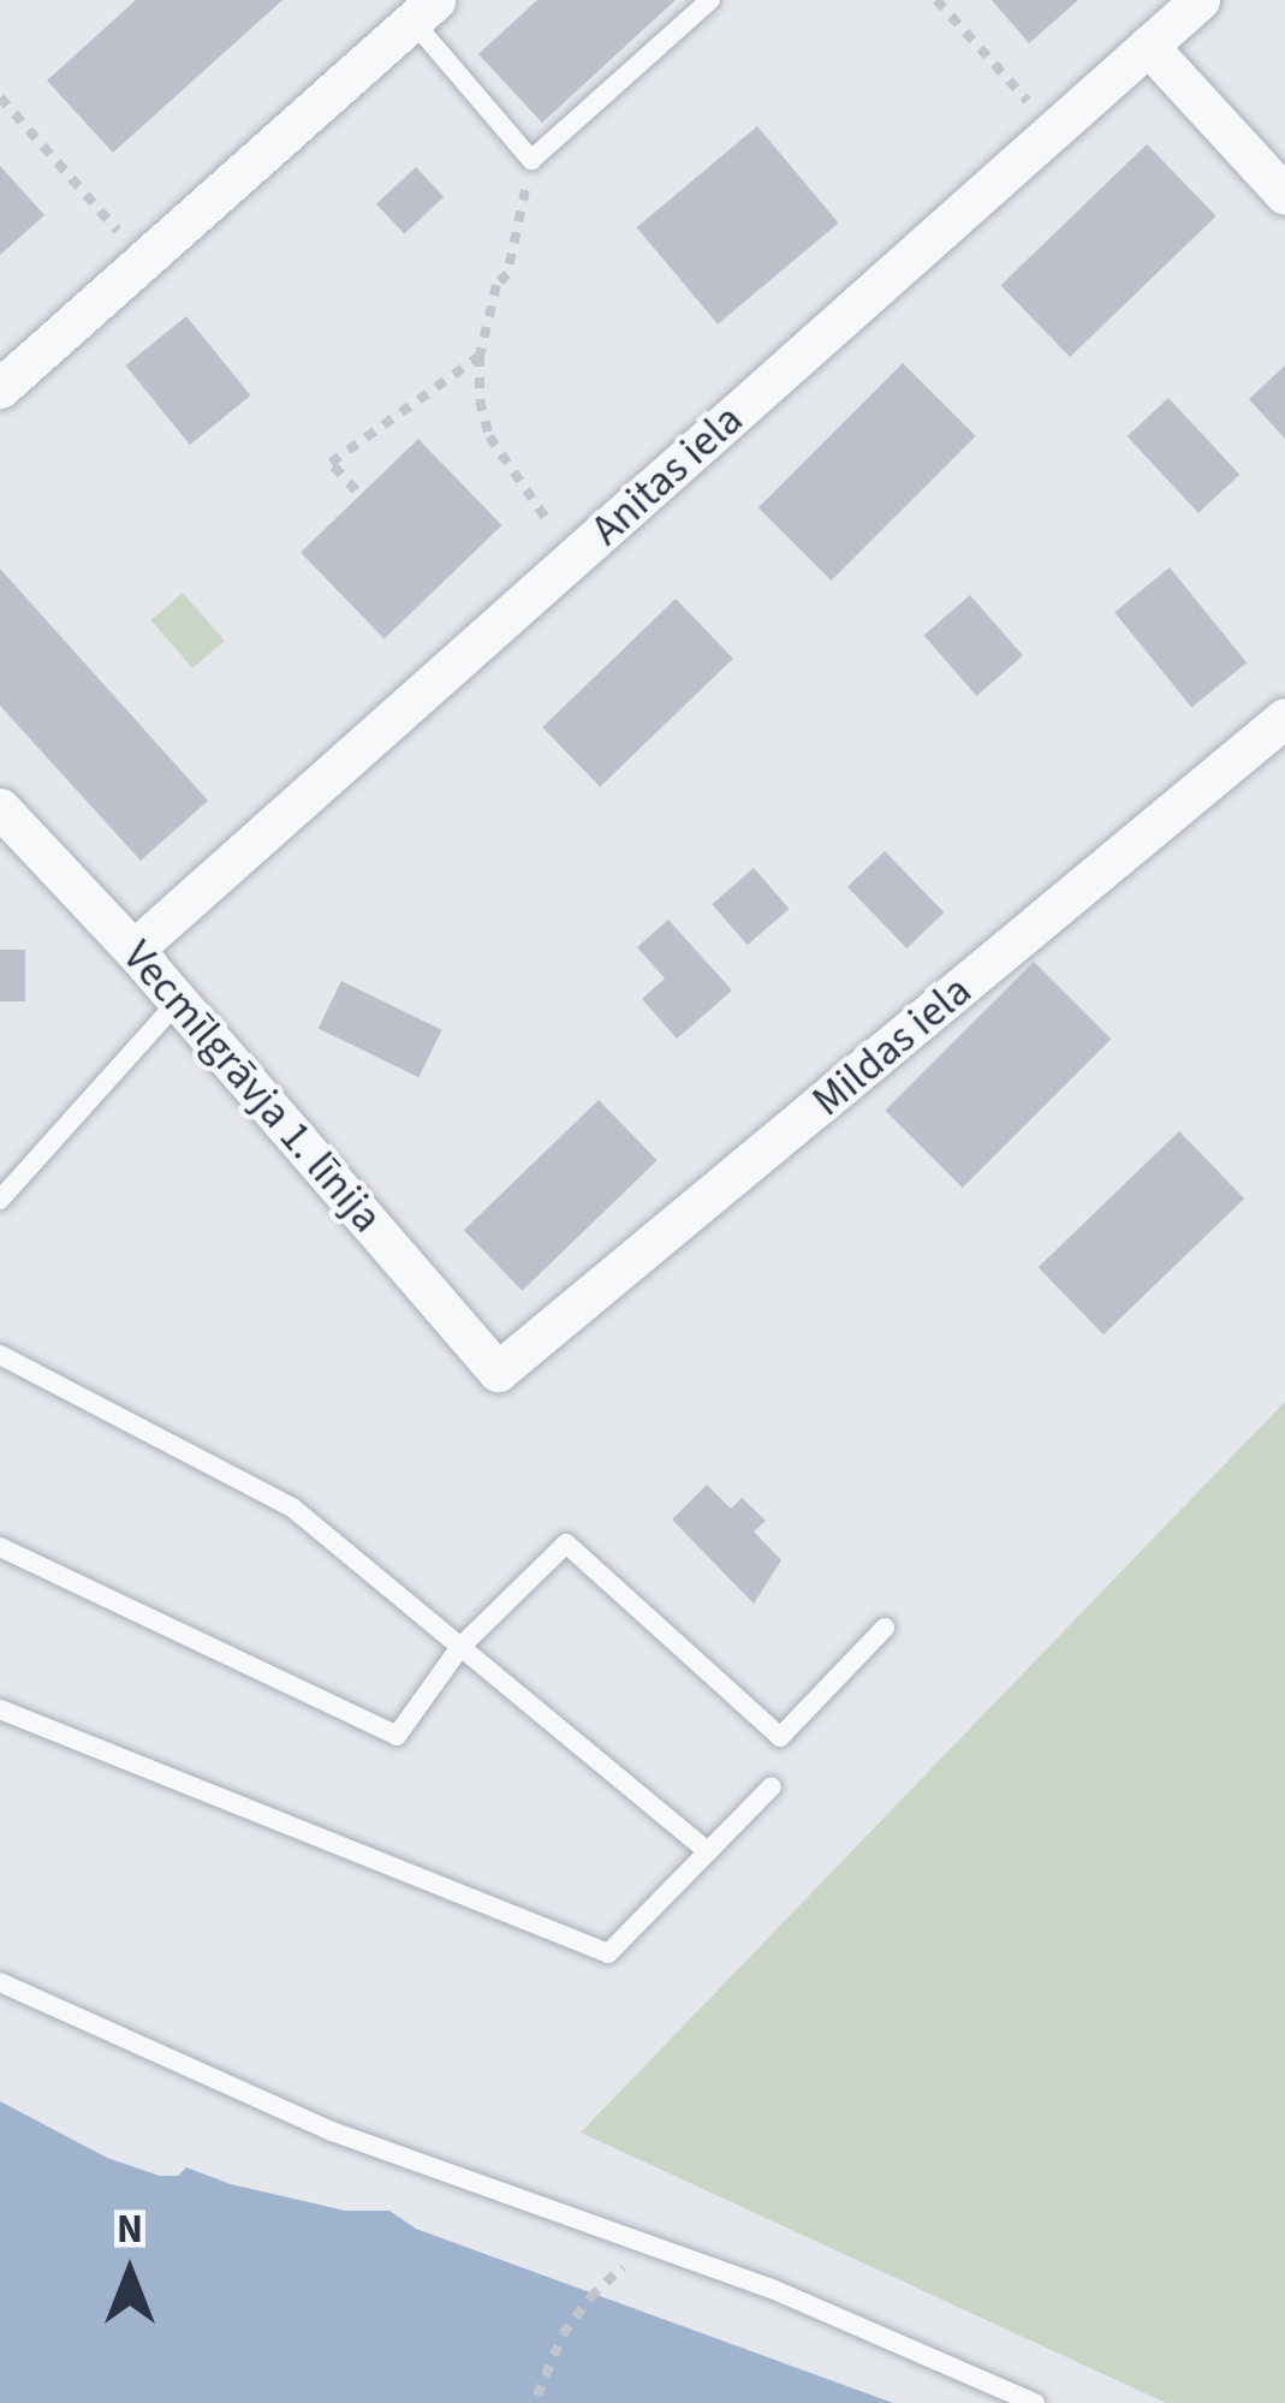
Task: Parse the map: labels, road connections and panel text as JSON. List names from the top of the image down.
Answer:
{
  "streets": {
    "street": ["Anitas iela", "Mildas iela", "Vecmīlgrāvja 1. līnija"]
  },
  "crossings": [
    ["Anitas iela", "Vecmīlgrāvja 1. līnija"],
    ["Mildas iela", "Vecmīlgrāvja 1. līnija"]
  ],
  "north": "top"
}
